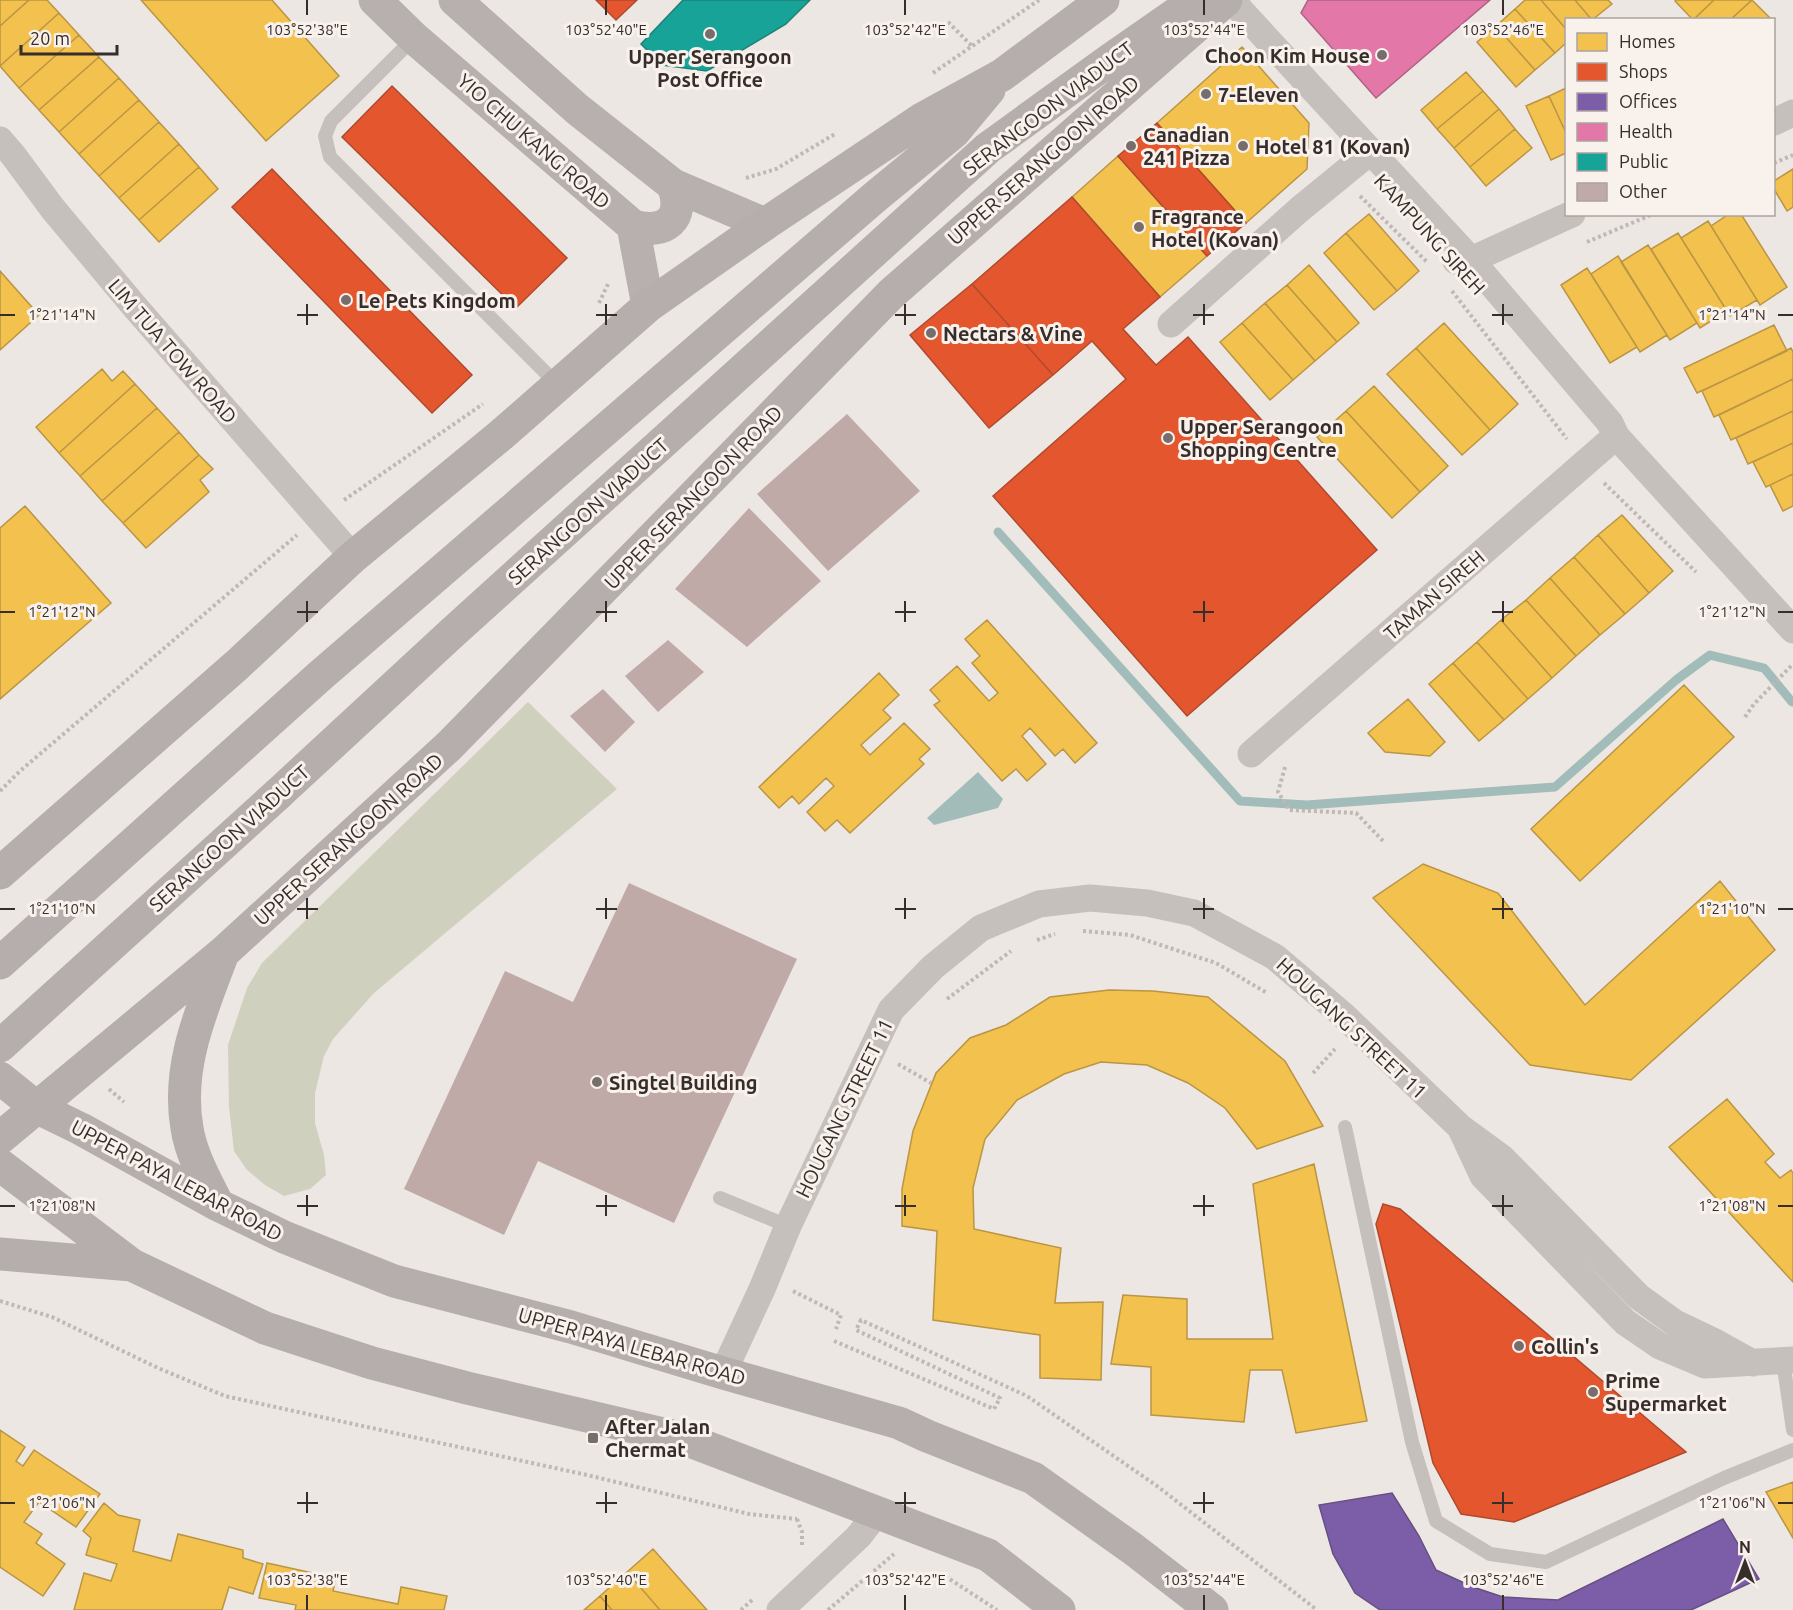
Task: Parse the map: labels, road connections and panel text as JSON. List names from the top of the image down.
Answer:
{
  "streets": {
    "main road": [
      "SERANGOON VIADUCT",
      "YIO CHU KANG ROAD",
      "UPPER SERANGOON ROAD",
      "UPPER PAYA LEBAR ROAD"
    ],
    "street": [
      "KAMPUNG SIREH",
      "LIM TUA TOW ROAD",
      "TAMAN SIREH",
      "HOUGANG STREET 11"
    ]
  },
  "crossings": [
    ["SERANGOON VIADUCT", "UPPER SERANGOON ROAD"],
    ["SERANGOON VIADUCT", "KAMPUNG SIREH"],
    ["UPPER SERANGOON ROAD", "KAMPUNG SIREH"],
    ["UPPER SERANGOON ROAD", "UPPER PAYA LEBAR ROAD"],
    ["KAMPUNG SIREH", "TAMAN SIREH"],
    ["HOUGANG STREET 11", "UPPER PAYA LEBAR ROAD"]
  ],
  "places": {
    "other": [
      "Upper Serangoon Post Office",
      "Choon Kim House",
      "7-Eleven",
      "Canadian 241 Pizza",
      "Hotel 81 (Kovan)",
      "Fragrance Hotel (Kovan)",
      "Le Pets Kingdom",
      "Nectars & Vine",
      "Upper Serangoon Shopping Centre",
      "Singtel Building",
      "Collin's",
      "Prime Supermarket"
    ],
    "transit": ["After Jalan Chermat"]
  },
  "legend": [
    "Homes",
    "Shops",
    "Offices",
    "Health",
    "Public",
    "Other"
  ],
  "scale_bar": "20 m",
  "north": "top",
  "coordinates": [
    "103°52'38\"E",
    "103°52'40\"E",
    "103°52'42\"E",
    "103°52'44\"E",
    "103°52'46\"E",
    "1°21'14\"N",
    "1°21'12\"N",
    "1°21'10\"N",
    "1°21'08\"N",
    "1°21'06\"N"
  ]
}
